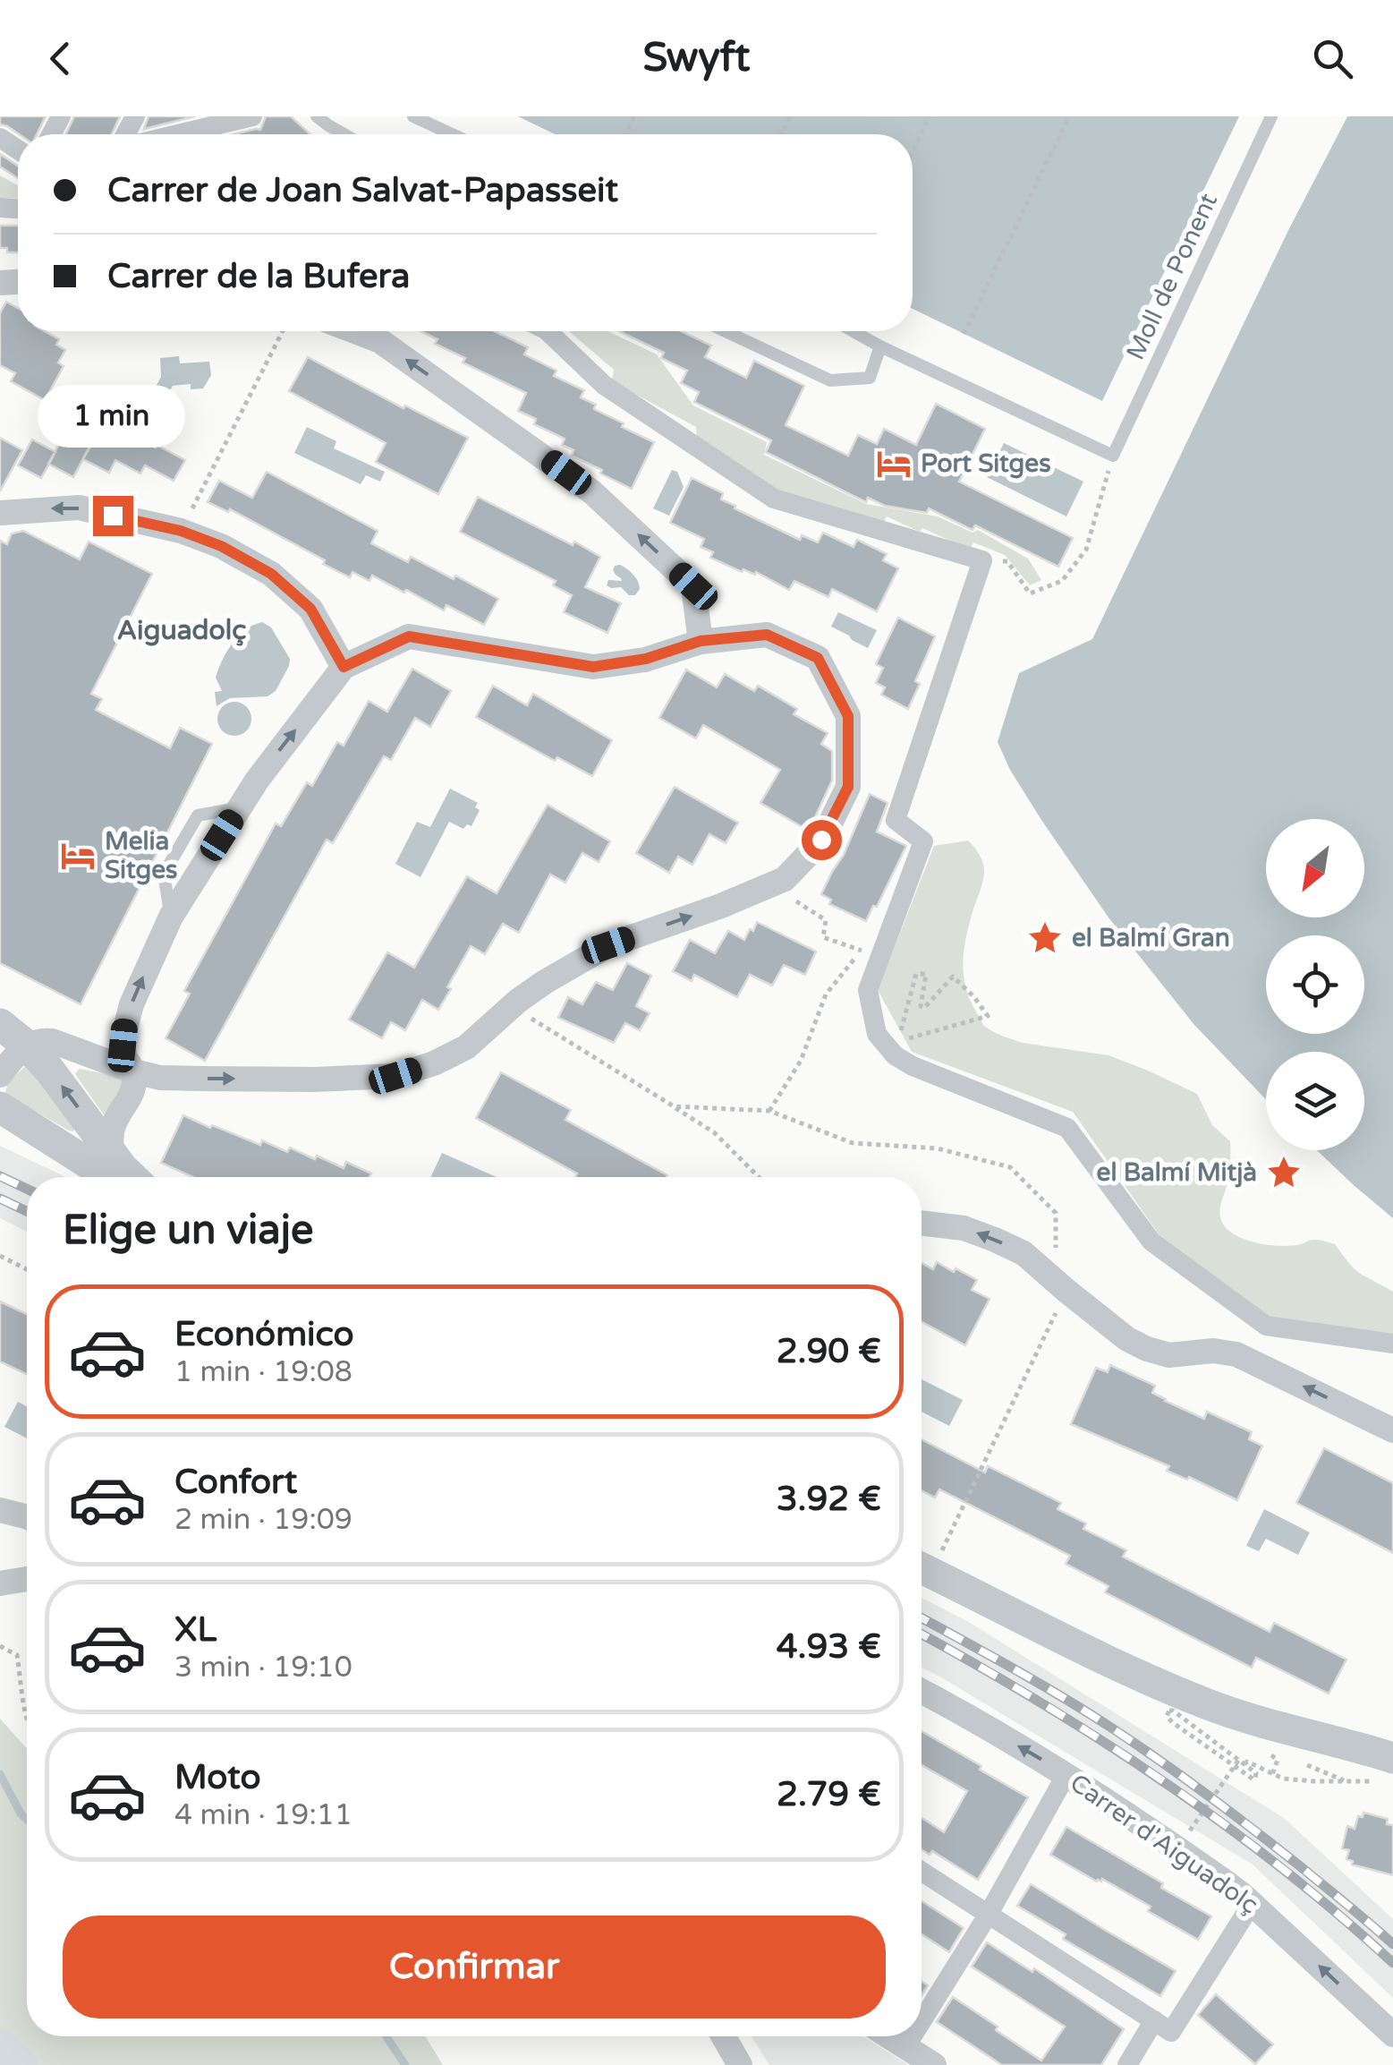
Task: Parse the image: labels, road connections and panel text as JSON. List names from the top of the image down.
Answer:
{
  "streets": {
    "street": ["Carrer d'Aiguadolç"],
    "lane": ["Moll de Ponent"]
  },
  "districts": ["Aiguadolç"],
  "places": {
    "hotel": ["Port Sitges", "Melia Sitges"],
    "place": ["el Balmí Gran", "el Balmí Mitjà"]
  },
  "north": "bottom left",
  "page": {
    "header": "Swyft",
    "banner": ["Carrer de Joan Salvat-Papasseit", "Carrer de la Bufera"],
    "bubble": "1 min",
    "heading": "Elige un viaje",
    "list": [
      {
        "name": "Económico",
        "note": "1 min · 19:08",
        "value": "2.90 €"
      },
      {
        "name": "Confort",
        "note": "2 min · 19:09",
        "value": "3.92 €"
      },
      {
        "name": "XL",
        "note": "3 min · 19:10",
        "value": "4.93 €"
      },
      {
        "name": "Moto",
        "note": "4 min · 19:11",
        "value": "2.79 €"
      }
    ],
    "buttons": "Confirmar"
  }
}
